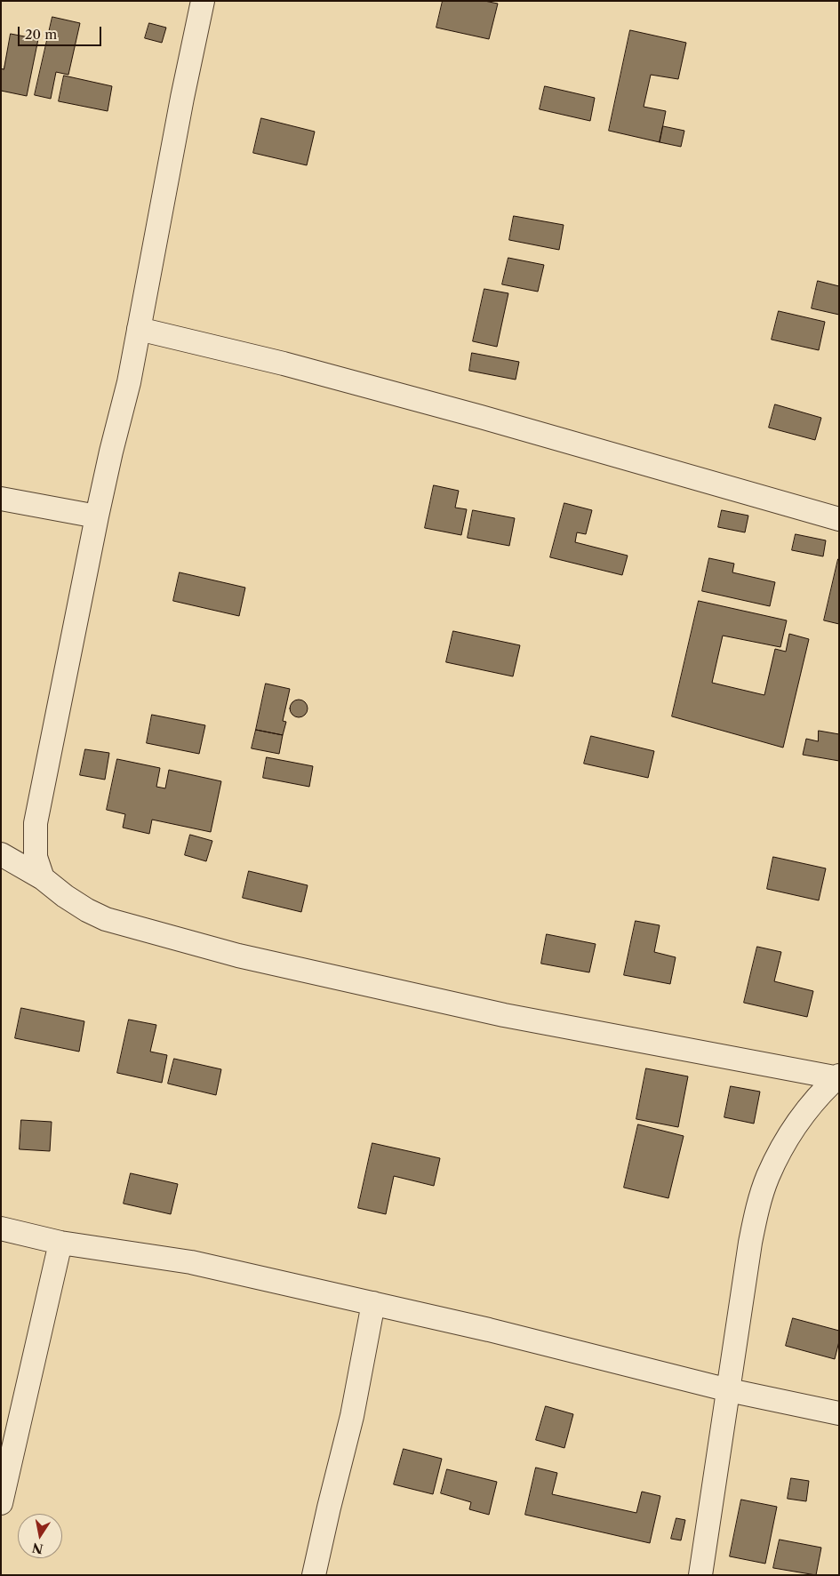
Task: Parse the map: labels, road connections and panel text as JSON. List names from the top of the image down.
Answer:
{
  "scale_bar": "20 m",
  "north": "bottom"
}
